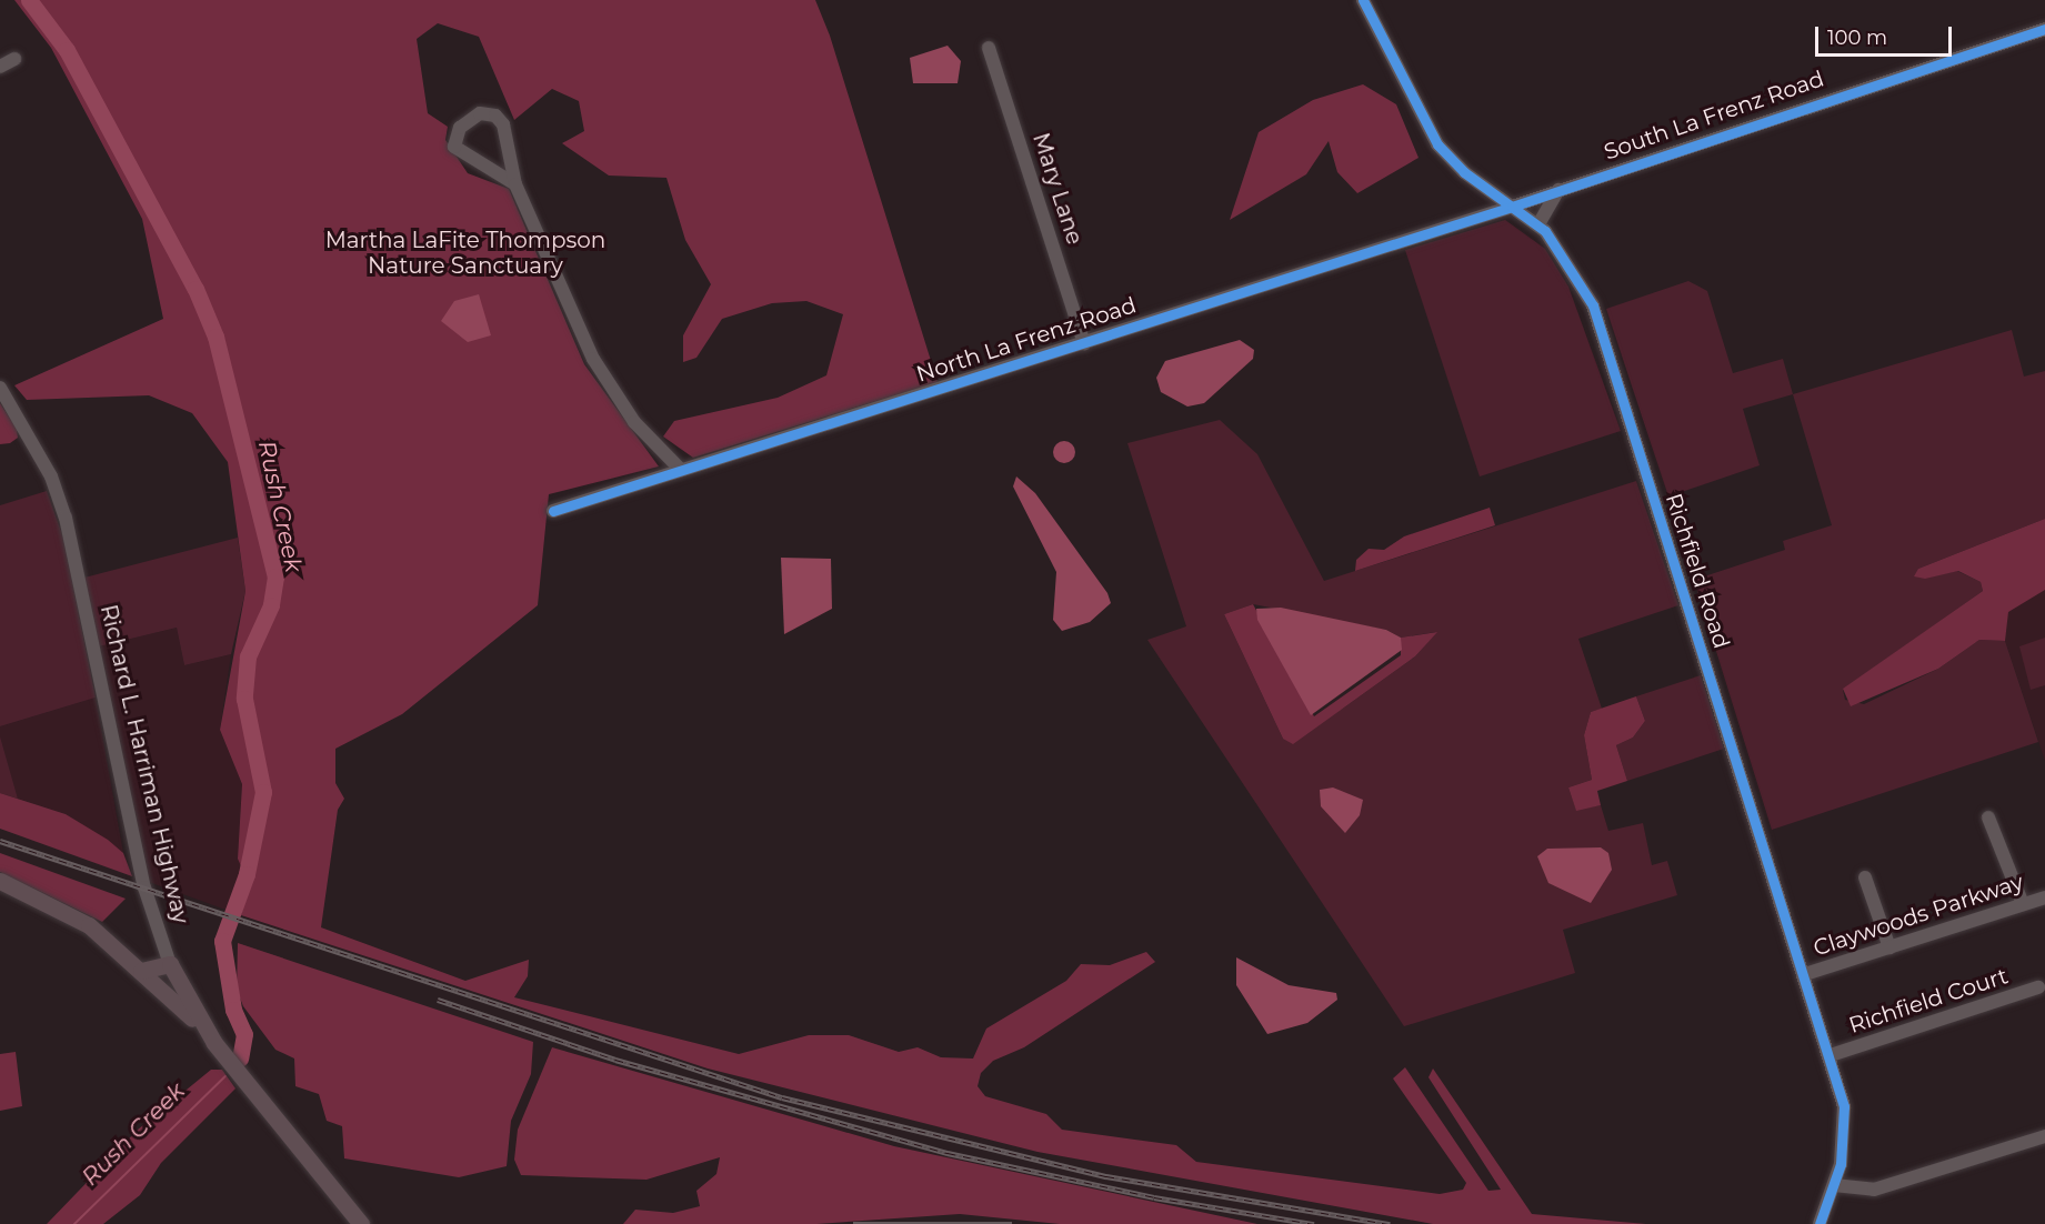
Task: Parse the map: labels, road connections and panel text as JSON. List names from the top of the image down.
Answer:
{
  "streets": {
    "main road": ["Richard L. Harriman Highway"],
    "street": [
      "South La Frenz Road",
      "Mary Lane",
      "North La Frenz Road",
      "Richfield Road",
      "Claywoods Parkway",
      "Richfield Court"
    ]
  },
  "crossings": [
    ["South La Frenz Road", "North La Frenz Road"],
    ["South La Frenz Road", "Richfield Road"],
    ["Mary Lane", "North La Frenz Road"],
    ["North La Frenz Road", "Richfield Road"],
    ["Richfield Road", "Claywoods Parkway"],
    ["Richfield Road", "Richfield Court"]
  ],
  "water": ["Rush Creek"],
  "parks": ["Martha LaFite Thompson Nature Sanctuary"],
  "scale_bar": "100 m"
}
